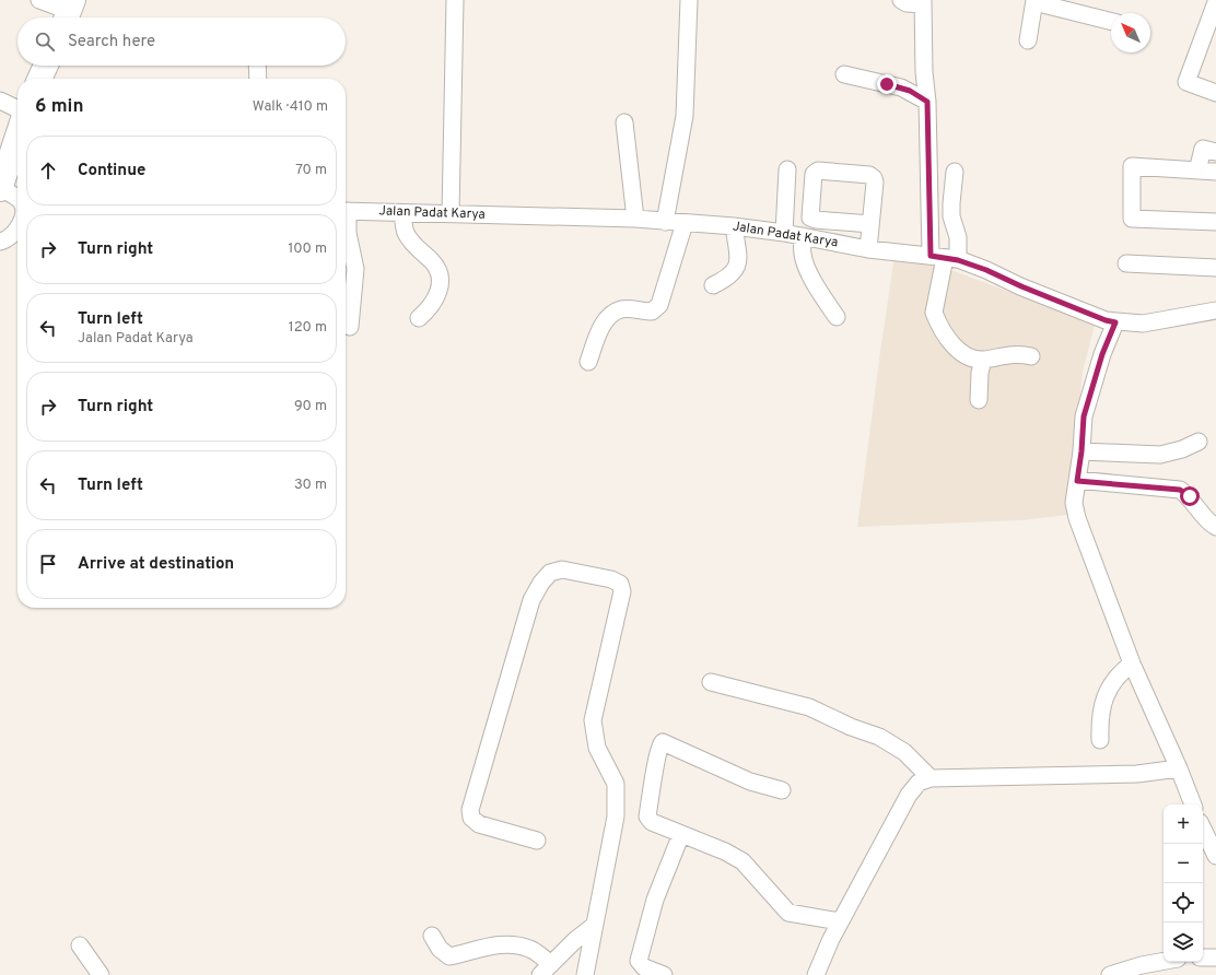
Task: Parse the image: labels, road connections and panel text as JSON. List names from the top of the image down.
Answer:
{
  "streets": {
    "street": ["Jalan Padat Karya"]
  },
  "north": "top left",
  "page": {
    "search": "Search here",
    "heading": ["6 min", "Walk · 410 m"],
    "list": [
      ["Continue", "70 m"],
      ["Turn right", "100 m"],
      ["Turn left", "Jalan Padat Karya", "120 m"],
      ["Turn right", "90 m"],
      ["Turn left", "30 m"],
      "Arrive at destination"
    ],
    "map_buttons": ["+", "−"]
  }
}
